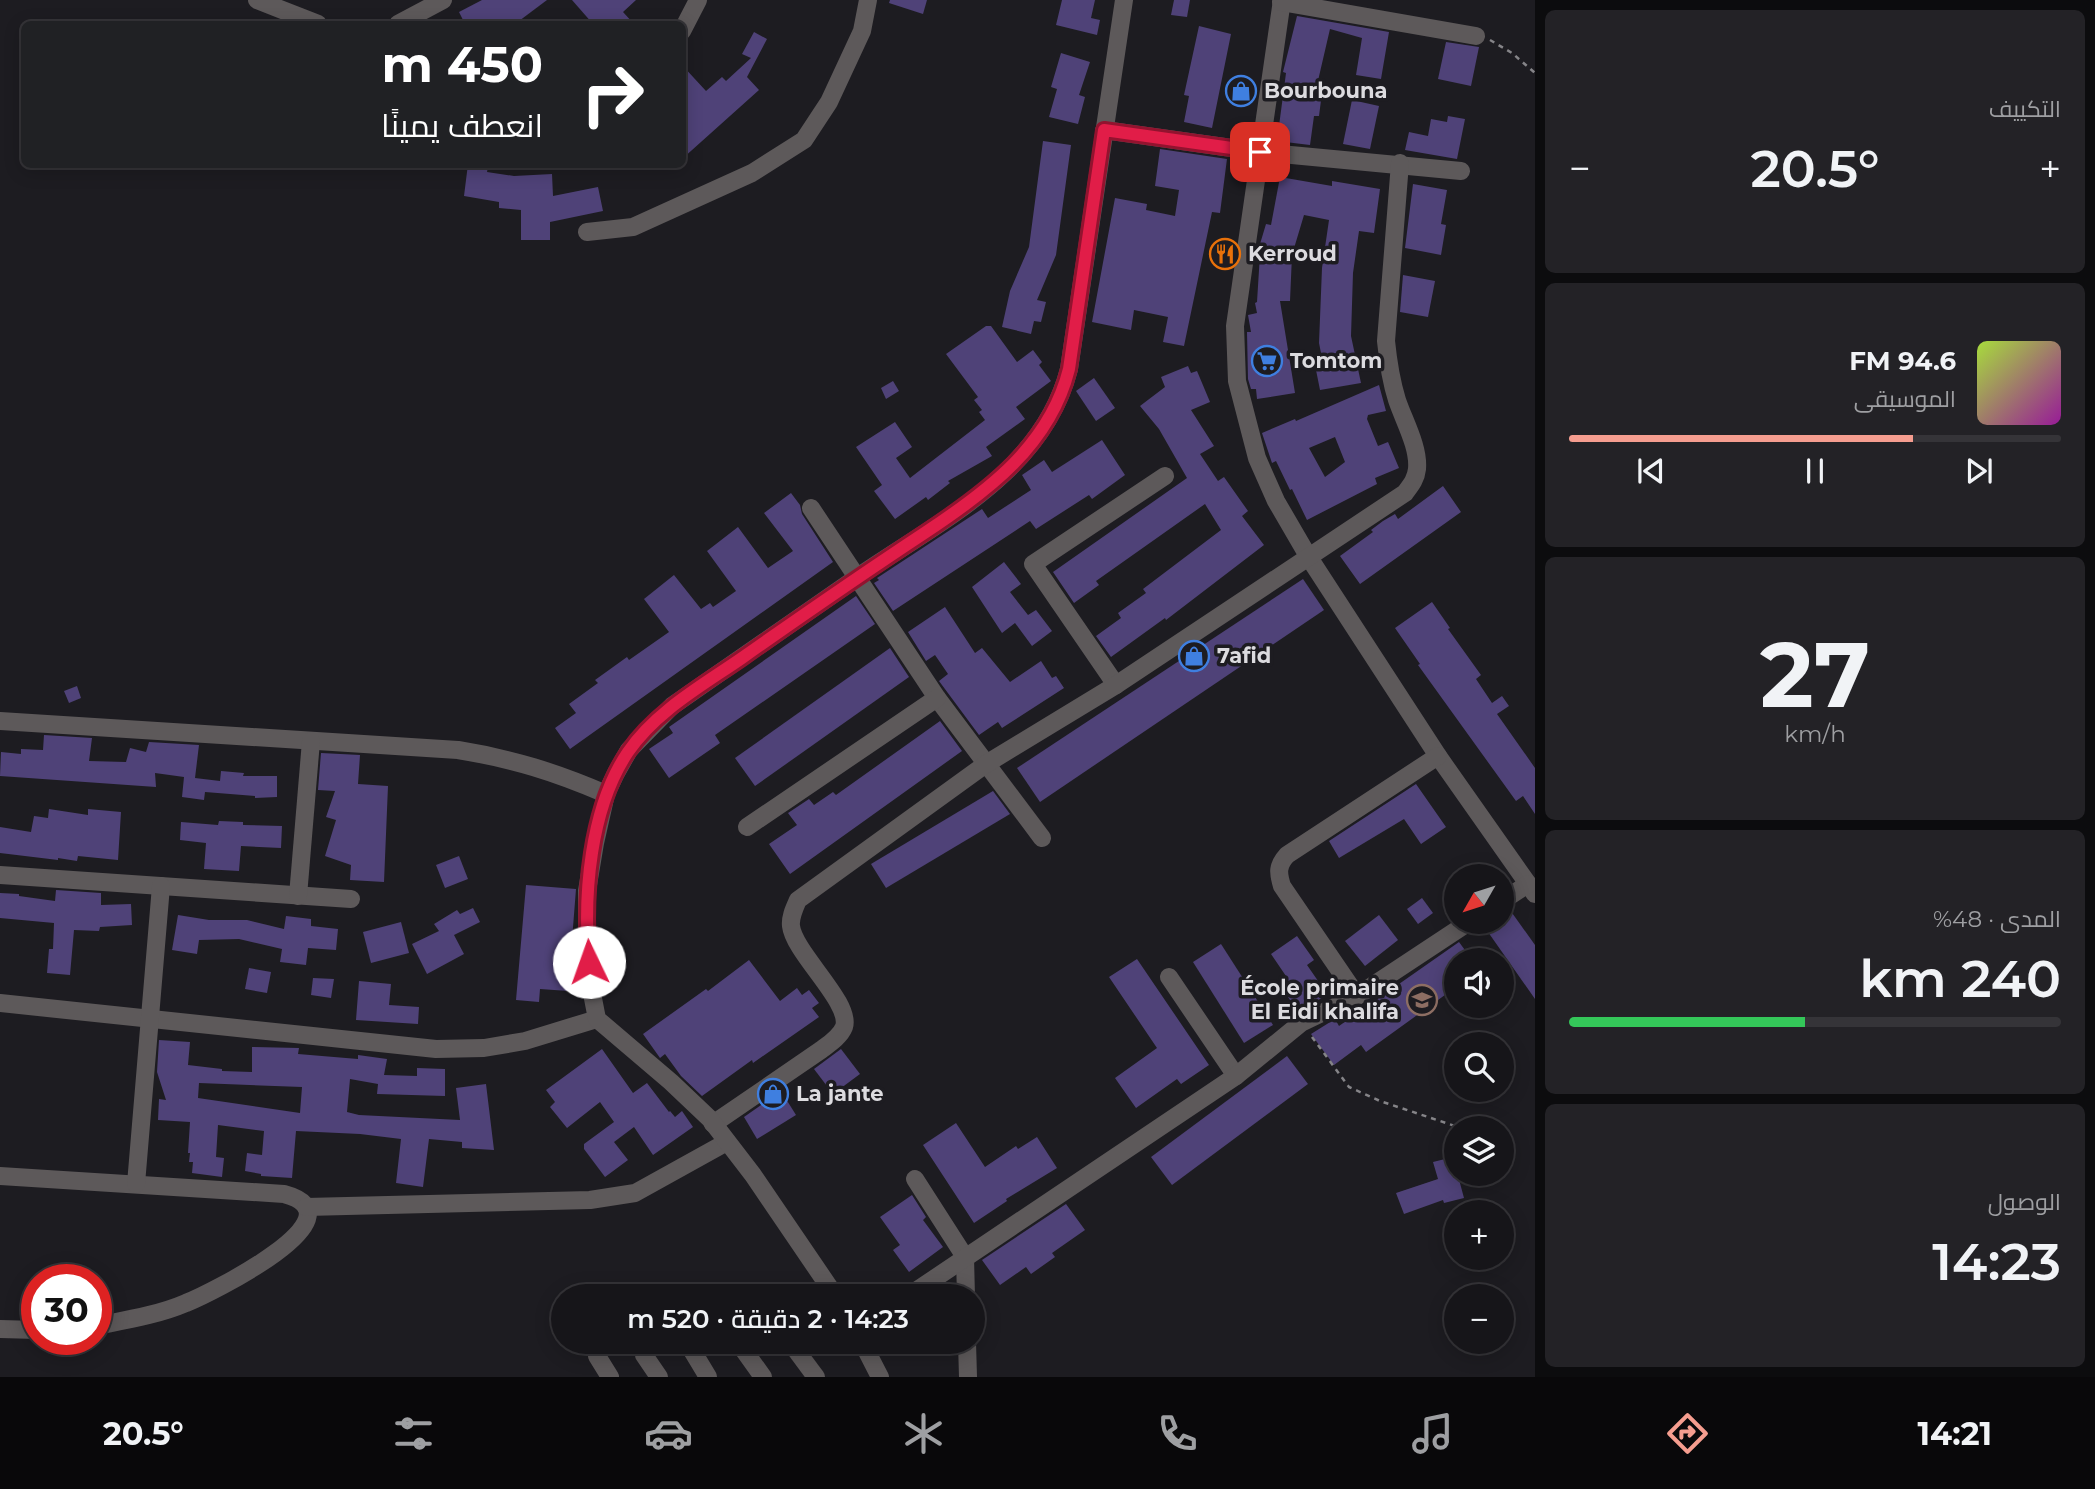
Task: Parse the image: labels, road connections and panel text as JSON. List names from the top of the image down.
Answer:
{
  "places": {
    "shop": ["Bourbouna", "7afid", "La jante"],
    "restaurant": ["Kerroud"],
    "supermarket": ["Tomtom"],
    "school or university": ["École primaire El Eidi khalifa"]
  },
  "north": "bottom left",
  "page": {
    "tile": [
      "التكييف",
      ["27", "km/h"],
      ["المدى · 48%", "240 km"],
      ["الوصول", "14:23"]
    ],
    "turn": ["450 m", "انعطف يمينًا"],
    "heat": ["−", "20.5°", "+"],
    "song": ["94.6 FM", "الموسيقى"],
    "map_buttons": ["+", "−"],
    "limit": "30",
    "trip": "14:23 · 2 دقيقة · 520 m",
    "tabs": ["14:21", "20.5°"]
  }
}
